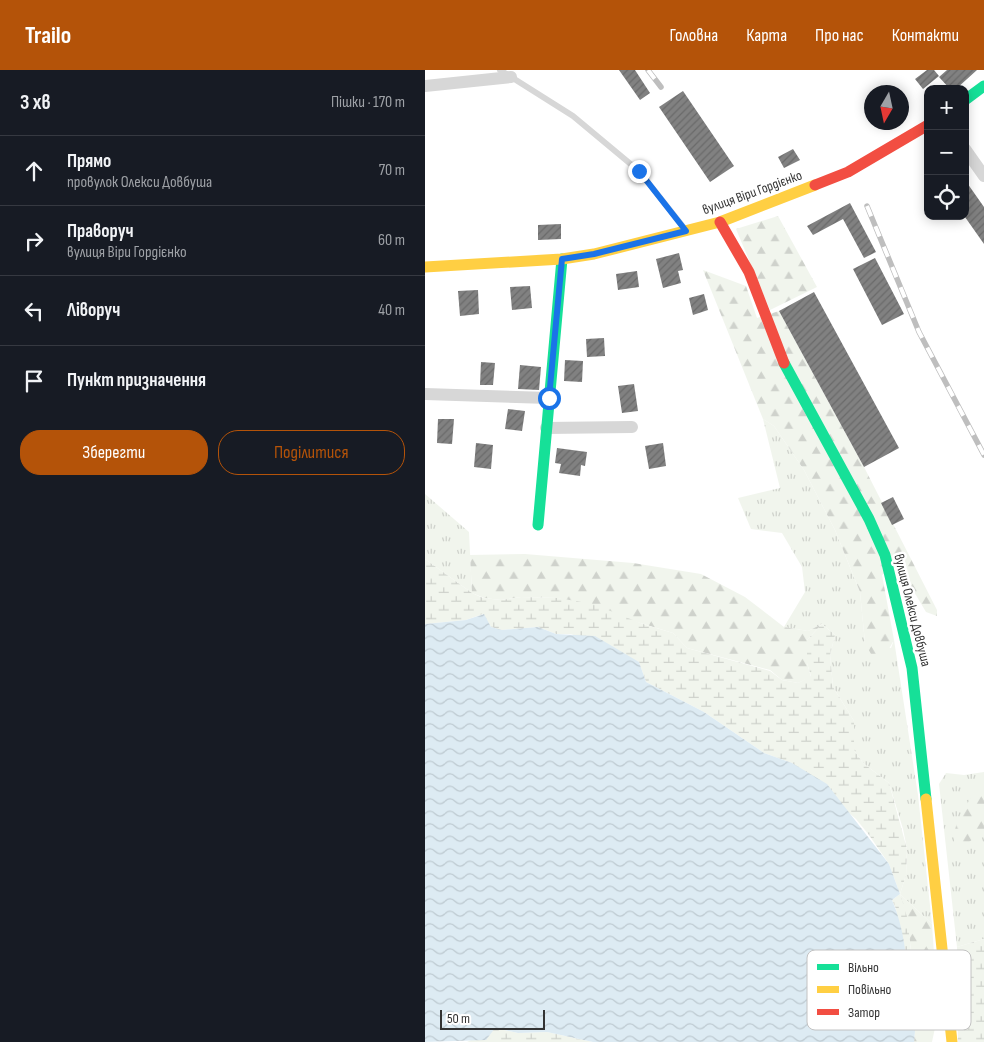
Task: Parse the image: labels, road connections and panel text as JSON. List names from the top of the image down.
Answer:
{
  "streets": {
    "street": ["вулиця Віри Гордієнко", "вулиця Олекси Довбуша"]
  },
  "crossings": [
    ["вулиця Віри Гордієнко", "вулиця Олекси Довбуша"]
  ],
  "legend": ["Вільно", "Повільно", "Затор"],
  "scale_bar": "50 m",
  "north": "bottom",
  "page": {
    "header": "Trailo",
    "nav": [
      "Головна",
      "Карта",
      "Про нас",
      "Контакти"
    ],
    "heading": ["3 хв", "Пішки · 170 m"],
    "map_buttons": ["+", "−"],
    "list": [
      ["Прямо", "провулок Олекси Довбуша", "70 m"],
      ["Праворуч", "вулиця Віри Гордієнко", "60 m"],
      ["Ліворуч", "40 m"],
      "Пункт призначення"
    ],
    "buttons": ["Зберегти", "Поділитися"],
    "scale": "50 m"
  }
}
